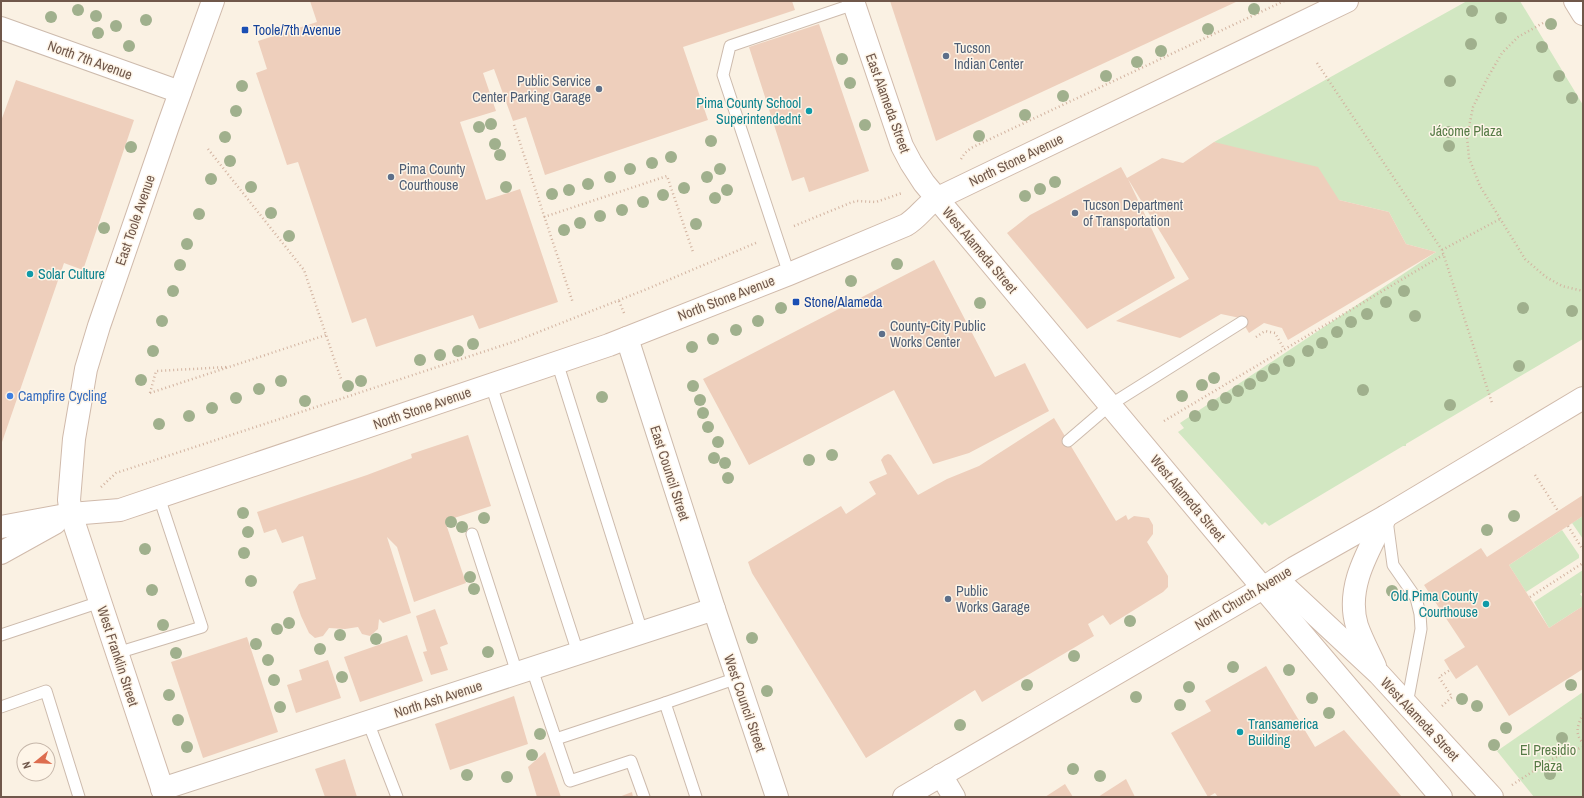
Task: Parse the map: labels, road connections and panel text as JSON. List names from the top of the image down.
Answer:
{
  "streets": {
    "street": [
      "North 7th Avenue",
      "East Alameda Street",
      "North Stone Avenue",
      "East Toole Avenue",
      "West Alameda Street",
      "East Council Street",
      "North Church Avenue",
      "West Franklin Street",
      "North Ash Avenue",
      "West Council Street"
    ]
  },
  "crossings": [
    ["North 7th Avenue", "East Toole Avenue"],
    ["East Alameda Street", "North Stone Avenue"],
    ["East Alameda Street", "West Alameda Street"],
    ["North Stone Avenue", "East Toole Avenue"],
    ["North Stone Avenue", "West Alameda Street"],
    ["North Stone Avenue", "East Council Street"],
    ["North Stone Avenue", "West Franklin Street"],
    ["East Toole Avenue", "West Franklin Street"],
    ["West Alameda Street", "North Church Avenue"],
    ["East Council Street", "North Ash Avenue"],
    ["East Council Street", "West Council Street"],
    ["West Franklin Street", "North Ash Avenue"],
    ["North Ash Avenue", "West Council Street"]
  ],
  "parks": ["Jácome Plaza", "El Presidio Plaza"],
  "places": {
    "transit": ["Toole/7th Avenue", "Stone/Alameda"],
    "other": [
      "Tucson Indian Center",
      "Public Service Center Parking Garage",
      "Pima County School Superintendednt",
      "Pima County Courthouse",
      "Tucson Department of Transportation",
      "Solar Culture",
      "County-City Public Works Center",
      "Campfire Cycling",
      "Public Works Garage",
      "Old Pima County Courthouse",
      "Transamerica Building"
    ]
  },
  "north": "left"
}
